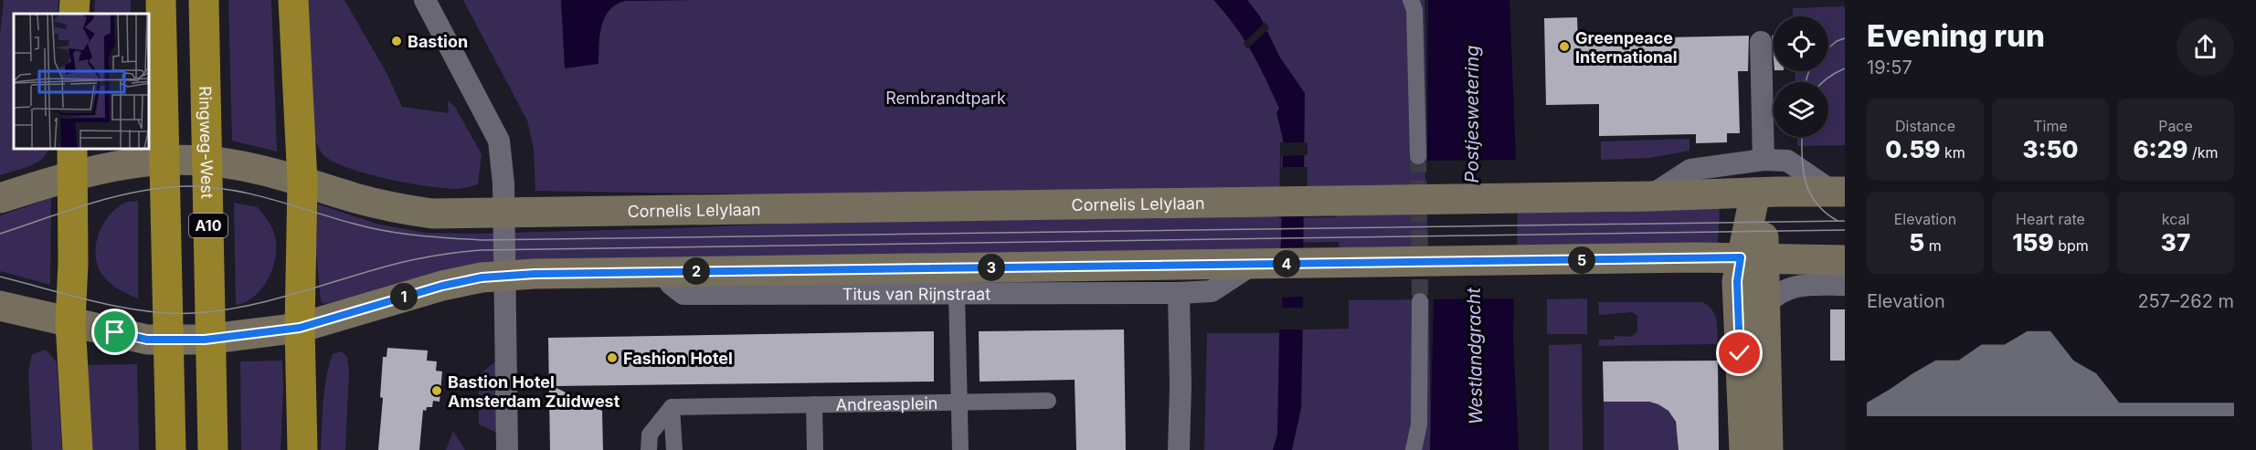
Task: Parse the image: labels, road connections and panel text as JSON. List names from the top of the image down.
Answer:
{
  "streets": {
    "highway": ["Ringweg-West", "A10"],
    "main road": ["Cornelis Lelylaan"],
    "street": ["Titus van Rijnstraat", "Andreasplein"]
  },
  "crossings": [
    ["Titus van Rijnstraat", "Andreasplein"]
  ],
  "water": ["Postjeswetering", "Westlandgracht"],
  "parks": ["Rembrandtpark"],
  "places": [
    "Bastion",
    "Greenpeace International",
    "Fashion Hotel",
    "Bastion Hotel Amsterdam Zuidwest"
  ],
  "page": {
    "heading": ["Evening run", "19:57"],
    "stats": [
      ["Distance", "0.59 km"],
      ["Time", "3:50"],
      ["Pace", "6:29 /km"],
      ["Elevation", "5 m"],
      ["Heart rate", "159 bpm"],
      ["kcal", "37"]
    ],
    "pins": [
      "5",
      "4",
      "3",
      "2",
      "1"
    ],
    "chart": ["Elevation", "257–262 m"]
  }
}
